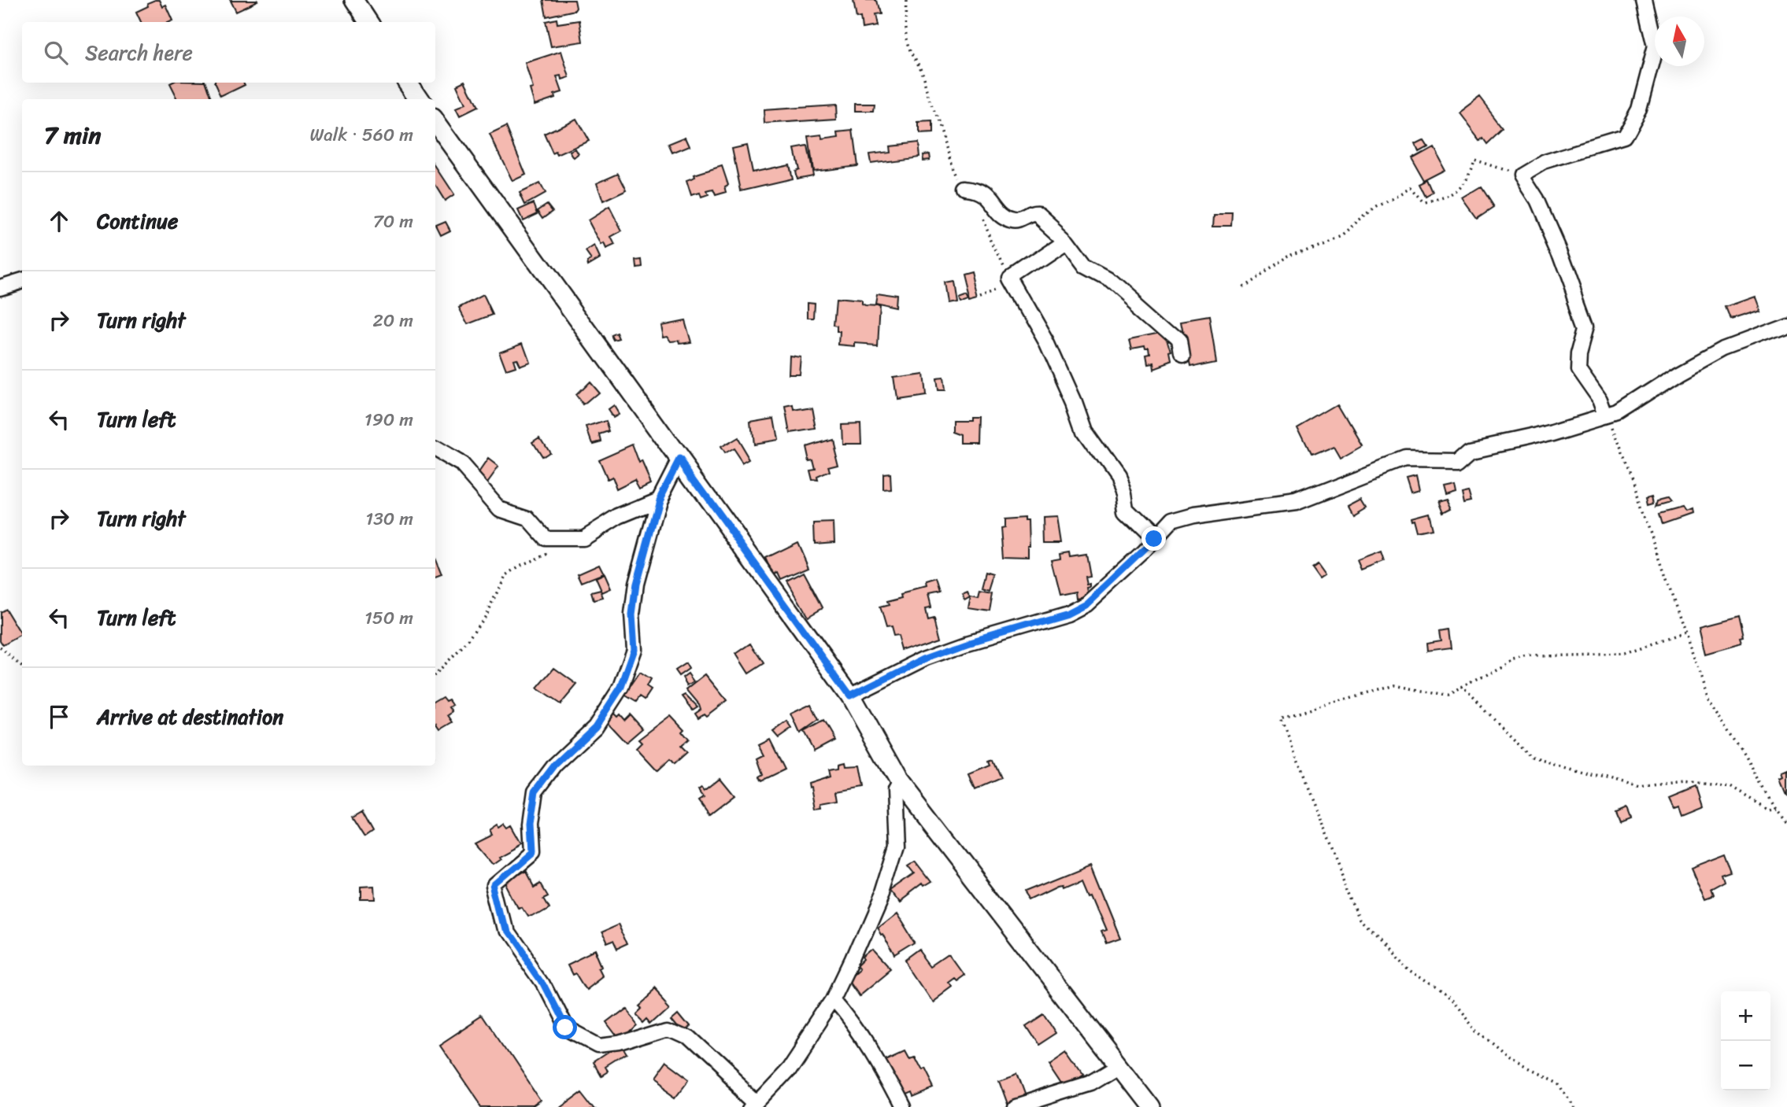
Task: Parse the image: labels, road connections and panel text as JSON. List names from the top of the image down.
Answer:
{
  "north": "top",
  "page": {
    "search": "Search here",
    "heading": ["7 min", "Walk · 560 m"],
    "list": [
      ["Continue", "70 m"],
      ["Turn right", "20 m"],
      ["Turn left", "190 m"],
      ["Turn right", "130 m"],
      ["Turn left", "150 m"],
      "Arrive at destination"
    ],
    "map_buttons": ["+", "−"]
  }
}
